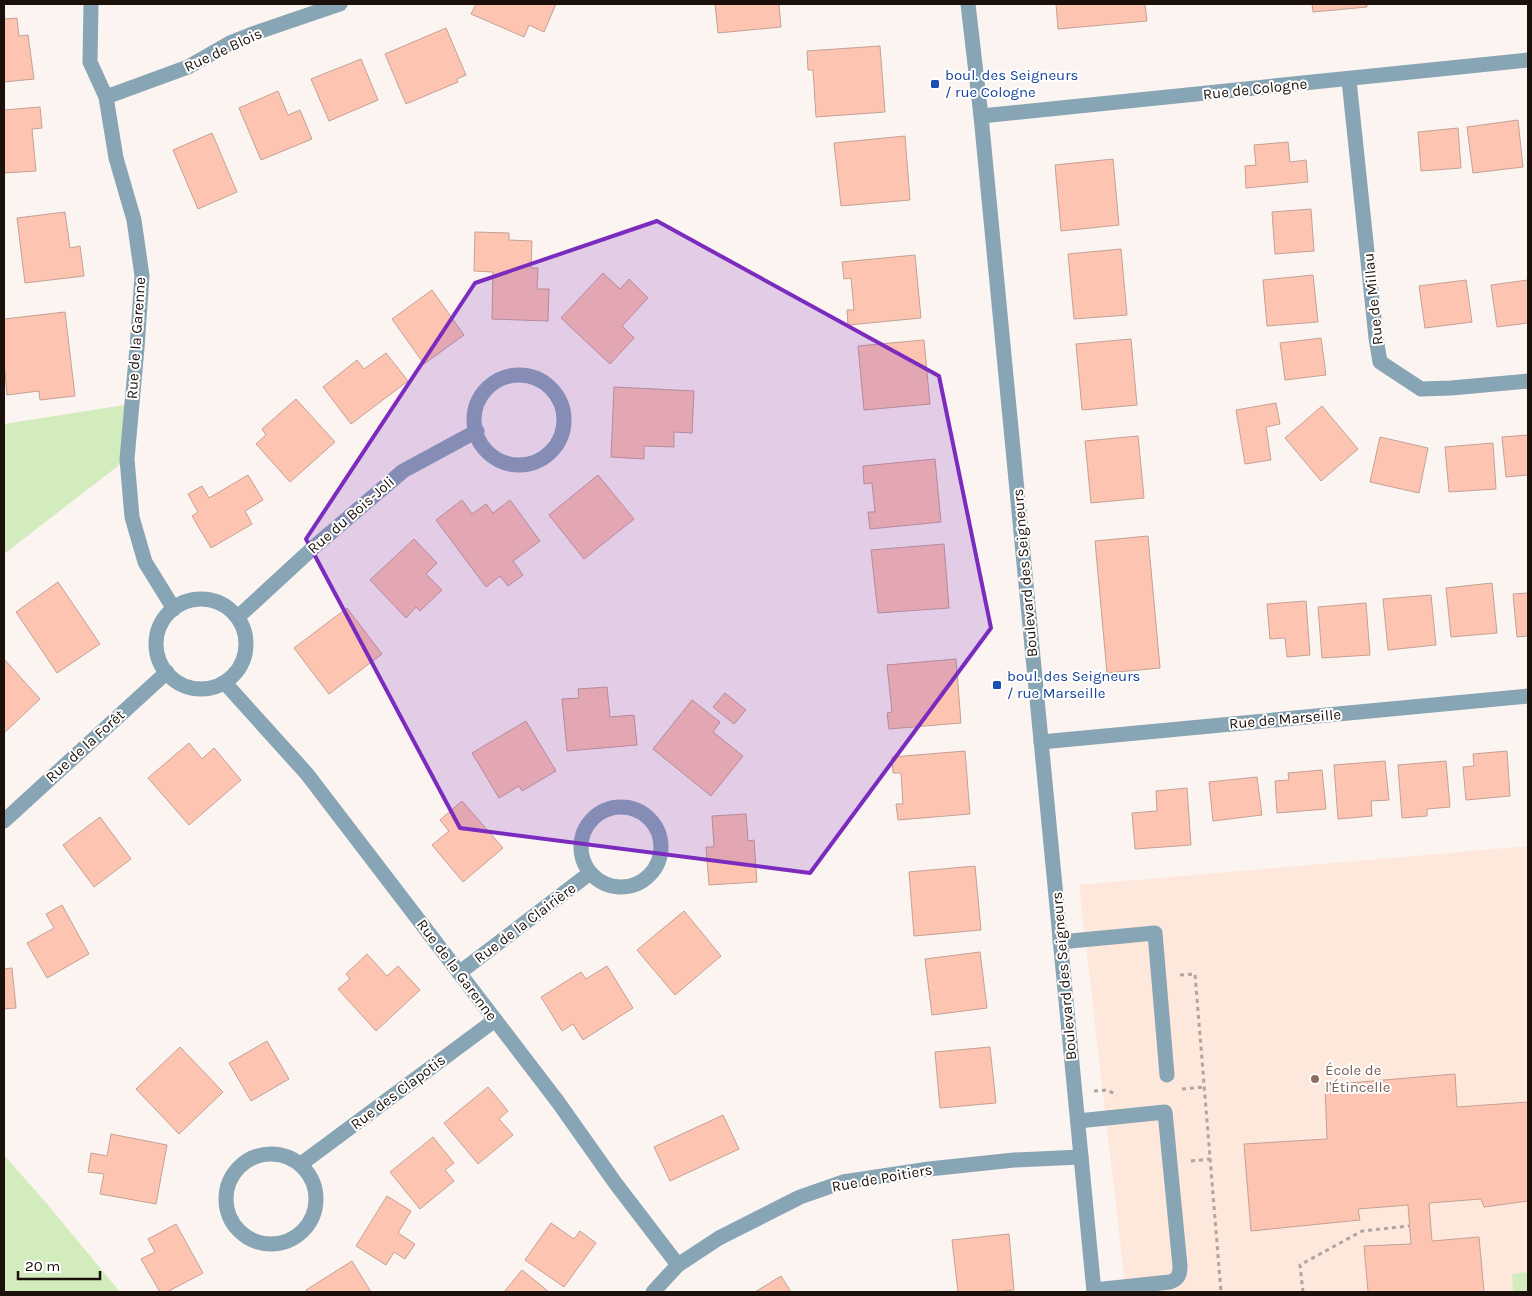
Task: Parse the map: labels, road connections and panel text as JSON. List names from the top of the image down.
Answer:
{
  "streets": {
    "street": [
      "Rue de Blois",
      "Rue de Cologne",
      "Rue de Millau",
      "Rue de la Garenne",
      "Rue du Bois-Joli",
      "Boulevard des Seigneurs",
      "Rue de Marseille",
      "Rue de la Forêt",
      "Rue de la Clairière",
      "Rue des Clapotis",
      "Rue de Poitiers"
    ]
  },
  "crossings": [
    ["Rue de Blois", "Rue de la Garenne"],
    ["Rue de Cologne", "Rue de Millau"],
    ["Rue de Cologne", "Boulevard des Seigneurs"],
    ["Rue de la Garenne", "Rue du Bois-Joli"],
    ["Rue de la Garenne", "Rue de la Forêt"],
    ["Rue de la Garenne", "Rue de la Clairière"],
    ["Rue de la Garenne", "Rue des Clapotis"],
    ["Rue de la Garenne", "Rue de Poitiers"],
    ["Rue du Bois-Joli", "Rue de la Forêt"],
    ["Boulevard des Seigneurs", "Rue de Marseille"],
    ["Boulevard des Seigneurs", "Rue de Poitiers"]
  ],
  "places": {
    "transit": ["boul. des Seigneurs / rue Cologne", "boul. des Seigneurs / rue Marseille"],
    "other": ["École de l'Étincelle"]
  },
  "scale_bar": "20 m"
}
